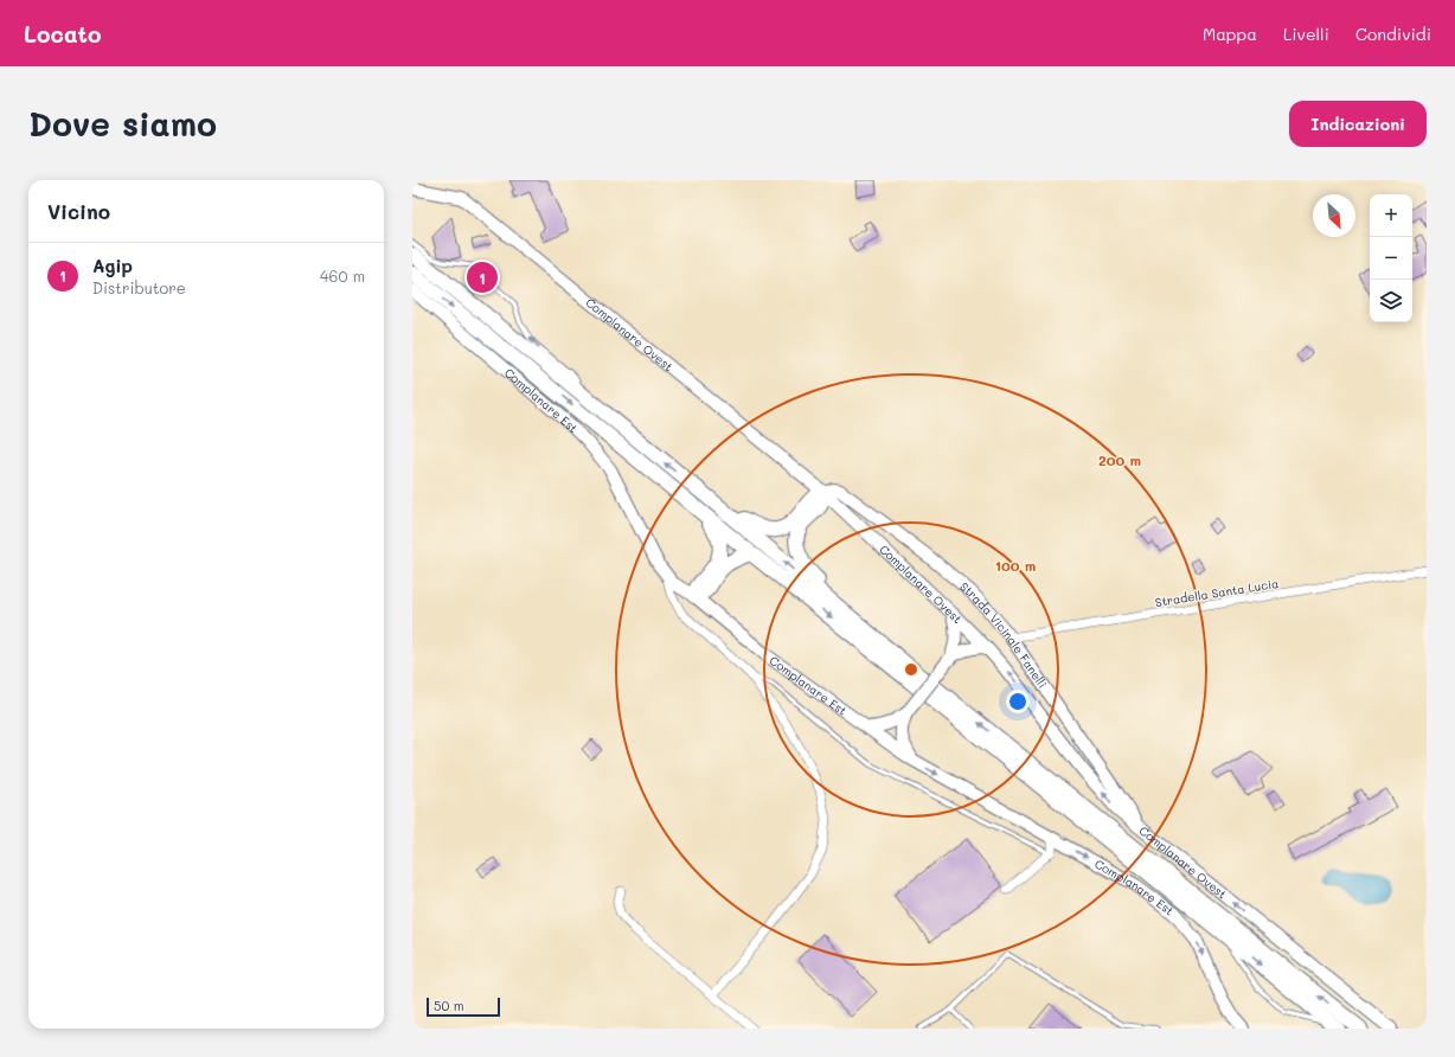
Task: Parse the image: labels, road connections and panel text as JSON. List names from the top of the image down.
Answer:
{
  "streets": {
    "main road": ["Complanare Ovest", "Complanare Est", "Strada Vicinale Fanelli"],
    "street": ["Stradella Santa Lucia"]
  },
  "crossings": [
    ["Complanare Ovest", "Strada Vicinale Fanelli"],
    ["Stradella Santa Lucia", "Strada Vicinale Fanelli"]
  ],
  "one_way": ["Complanare Ovest", "Complanare Est"],
  "scale_bar": "50 m",
  "north": "bottom right",
  "page": {
    "header": "Locato",
    "nav": ["Mappa", "Livelli", "Condividi"],
    "buttons": "Indicazioni",
    "title": "Dove siamo",
    "heading": "Vicino",
    "map_buttons": ["+", "−"],
    "list": [
      {
        "mark": "1",
        "name": "Agip",
        "note": "Distributore",
        "value": "460 m"
      }
    ],
    "pins": "1",
    "scale": "50 m"
  },
  "rings": ["200 m", "100 m"]
}
